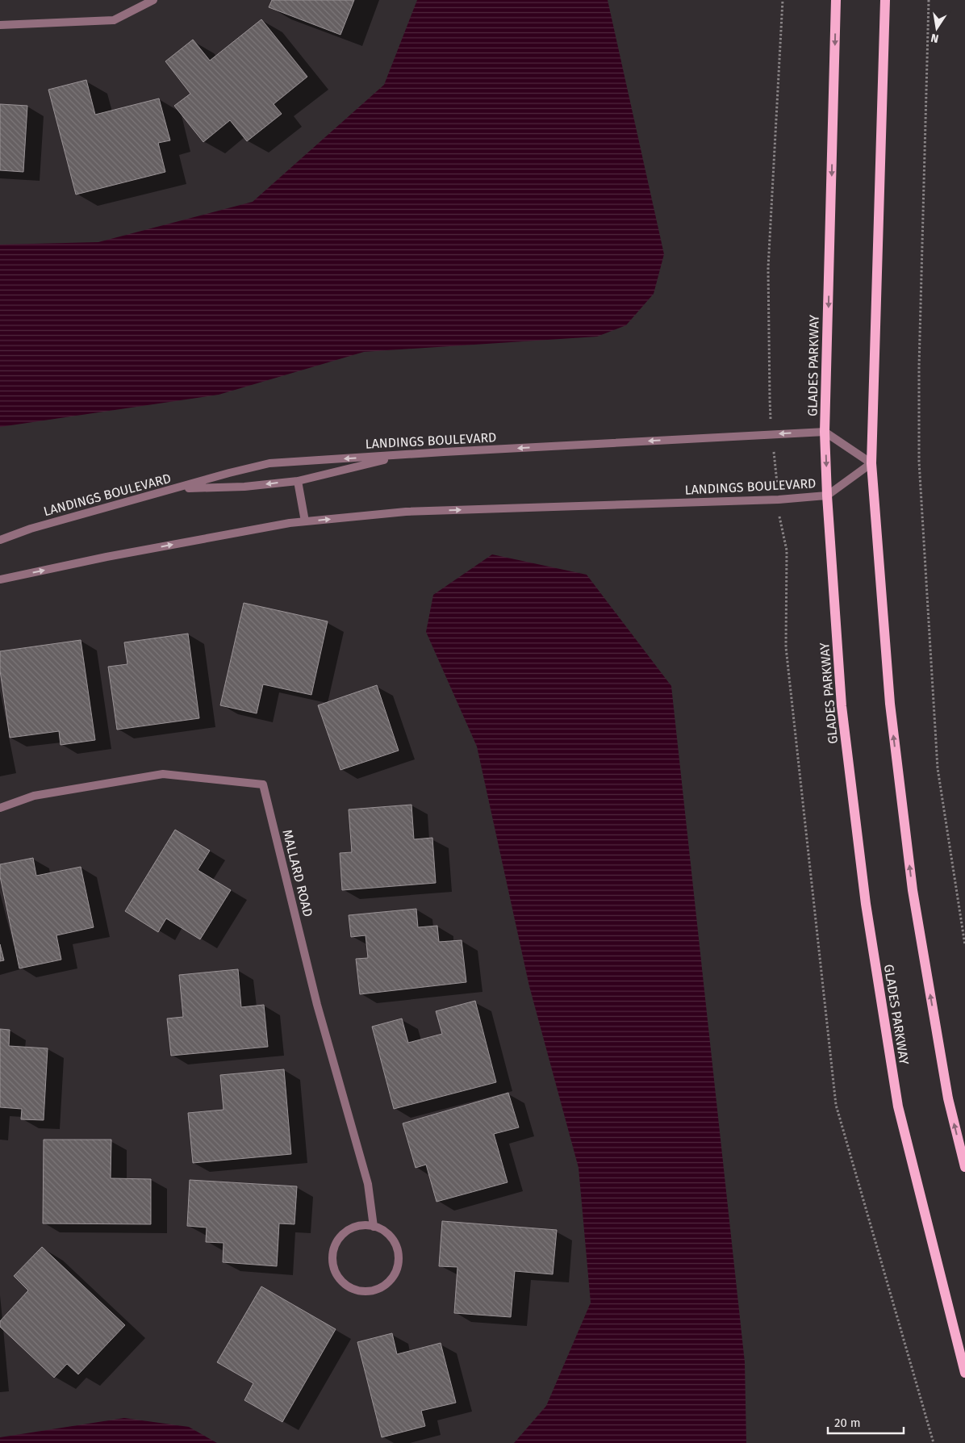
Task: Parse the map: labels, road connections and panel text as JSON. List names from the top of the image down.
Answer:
{
  "streets": {
    "main road": ["GLADES PARKWAY"],
    "street": ["LANDINGS BOULEVARD", "MALLARD ROAD"]
  },
  "crossings": [
    ["GLADES PARKWAY", "LANDINGS BOULEVARD"]
  ],
  "scale_bar": "20 m",
  "north": "bottom"
}
